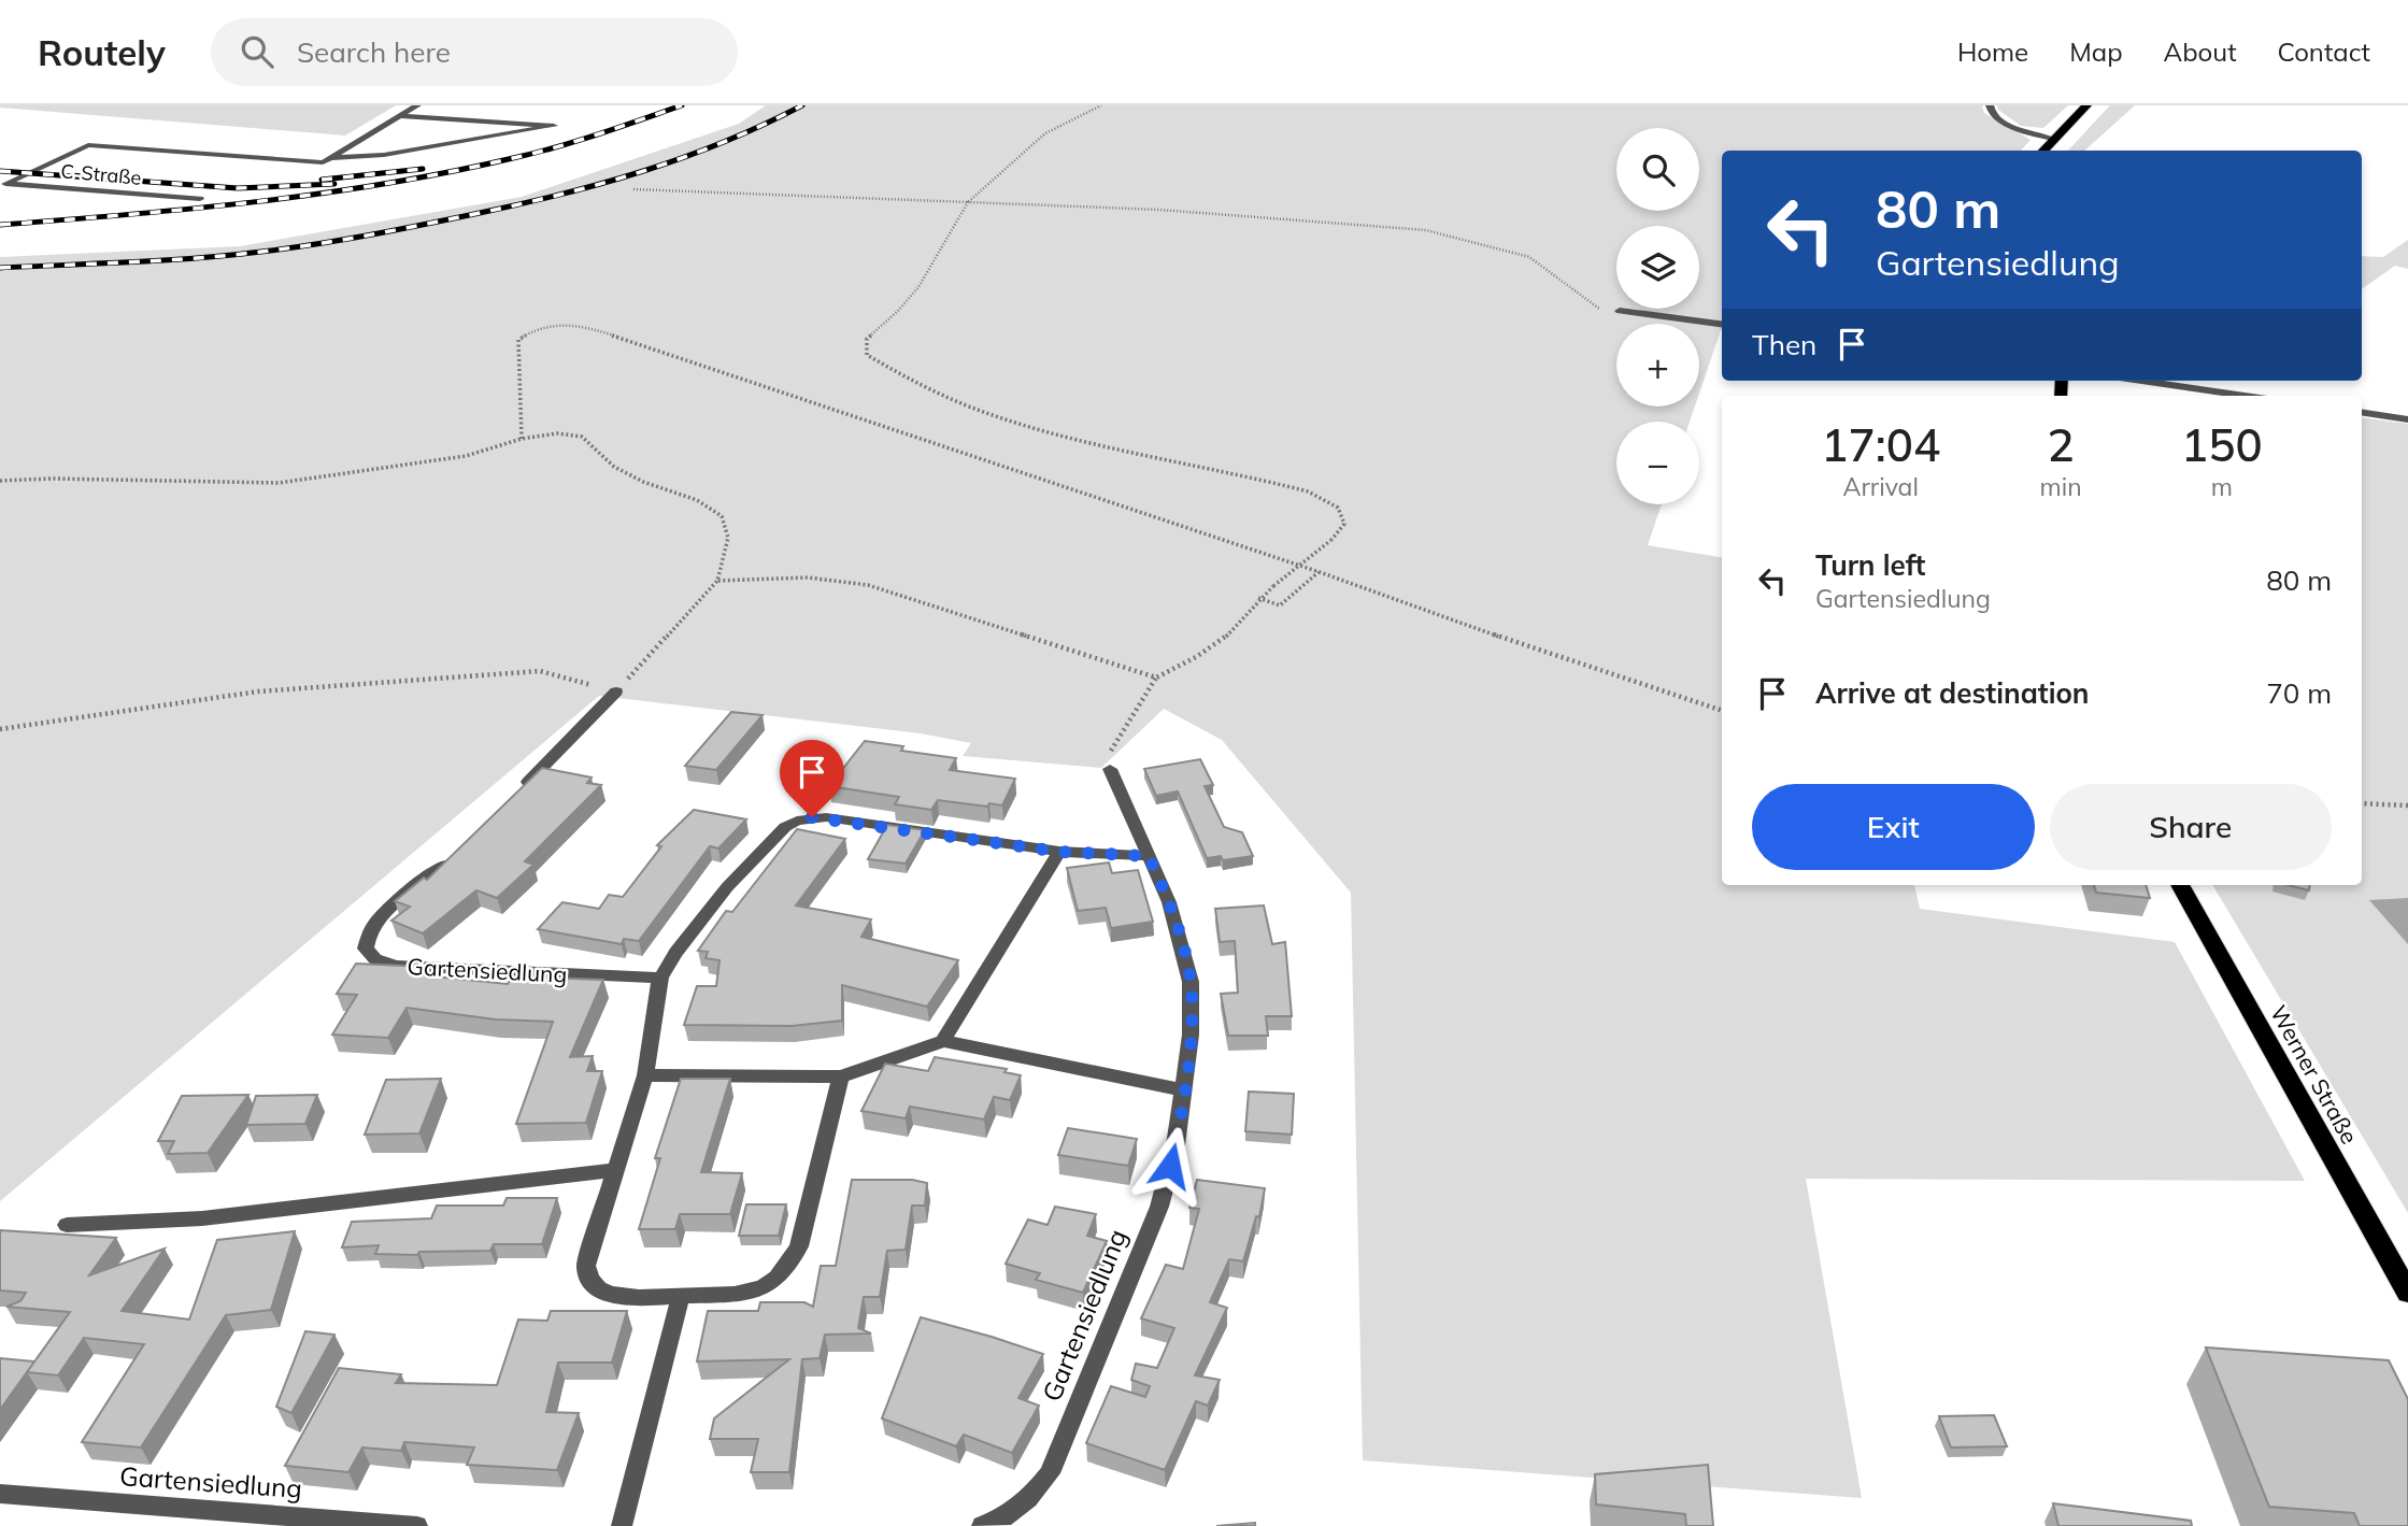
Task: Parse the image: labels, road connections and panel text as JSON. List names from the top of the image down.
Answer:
{
  "streets": {
    "main road": ["Werner Straße"],
    "street": ["C-Straße", "Gartensiedlung"]
  },
  "page": {
    "header": "Routely",
    "search": "Search here",
    "nav": [
      "Home",
      "Map",
      "About",
      "Contact"
    ],
    "map_buttons": ["+", "−"],
    "turn": ["80 m", "Gartensiedlung"],
    "then": "Then",
    "eta": [
      "17:04",
      "Arrival",
      "2",
      "min",
      "150",
      "m"
    ],
    "list": [
      {
        "name": "Turn left",
        "note": "Gartensiedlung",
        "value": "80 m"
      },
      {
        "name": "Arrive at destination",
        "value": "70 m"
      }
    ],
    "buttons": ["Exit", "Share"]
  }
}
